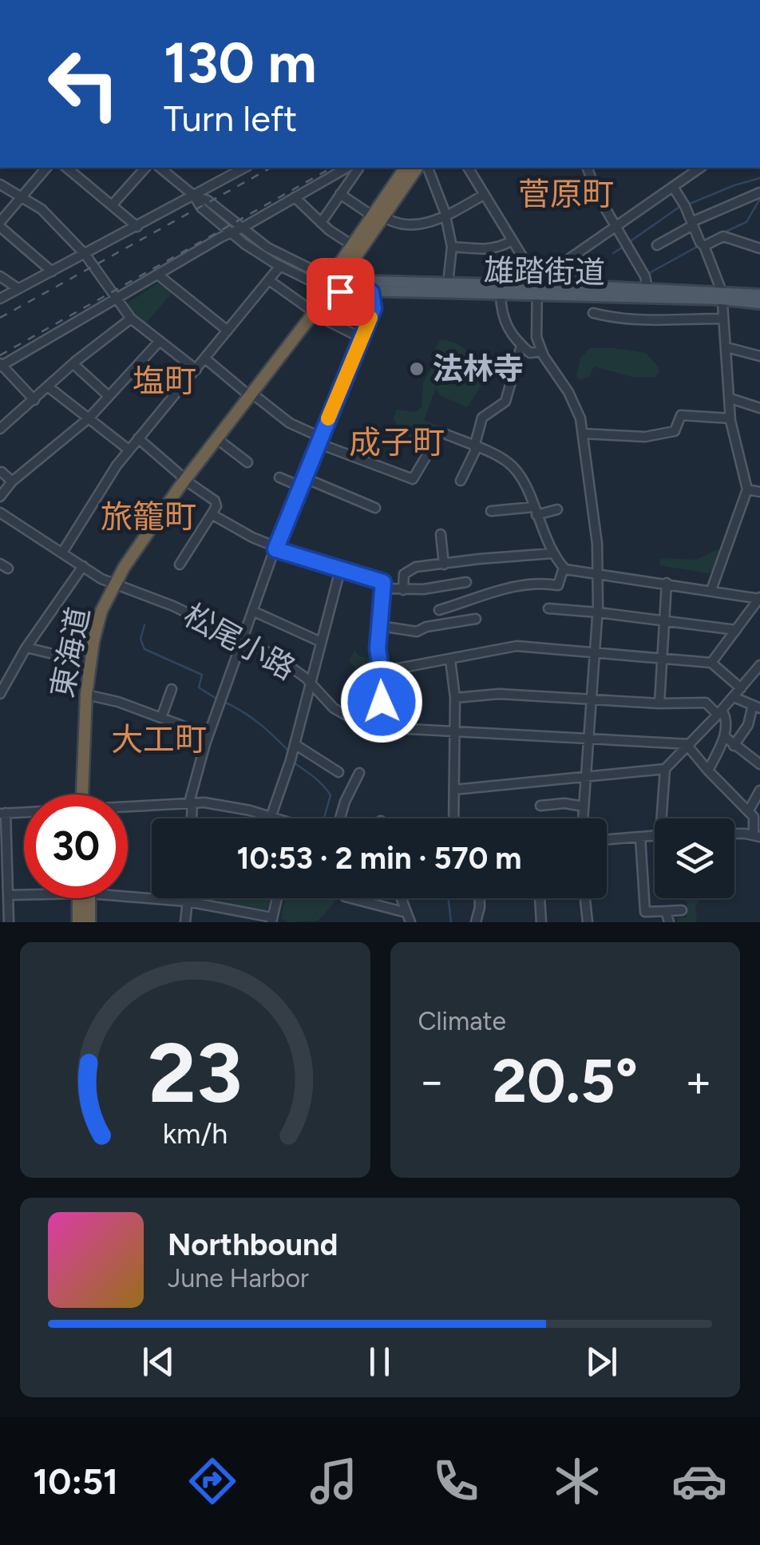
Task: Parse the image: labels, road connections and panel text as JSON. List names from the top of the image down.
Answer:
{
  "streets": {
    "highway": ["東海道"],
    "main road": ["雄踏街道"],
    "street": ["松尾小路"]
  },
  "crossings": [
    ["雄踏街道", "東海道"],
    ["松尾小路", "東海道"]
  ],
  "districts": [
    "菅原町",
    "塩町",
    "成子町",
    "旅籠町",
    "大工町"
  ],
  "places": ["法林寺"],
  "page": {
    "turn": ["130 m", "Turn left"],
    "limit": "30",
    "trip": "10:53 · 2 min · 570 m",
    "tile": "Climate",
    "heat": ["−", "20.5°", "+"],
    "song": ["Northbound", "June Harbor"],
    "tabs": "10:51",
    "gauge": ["23", "km/h"]
  }
}
